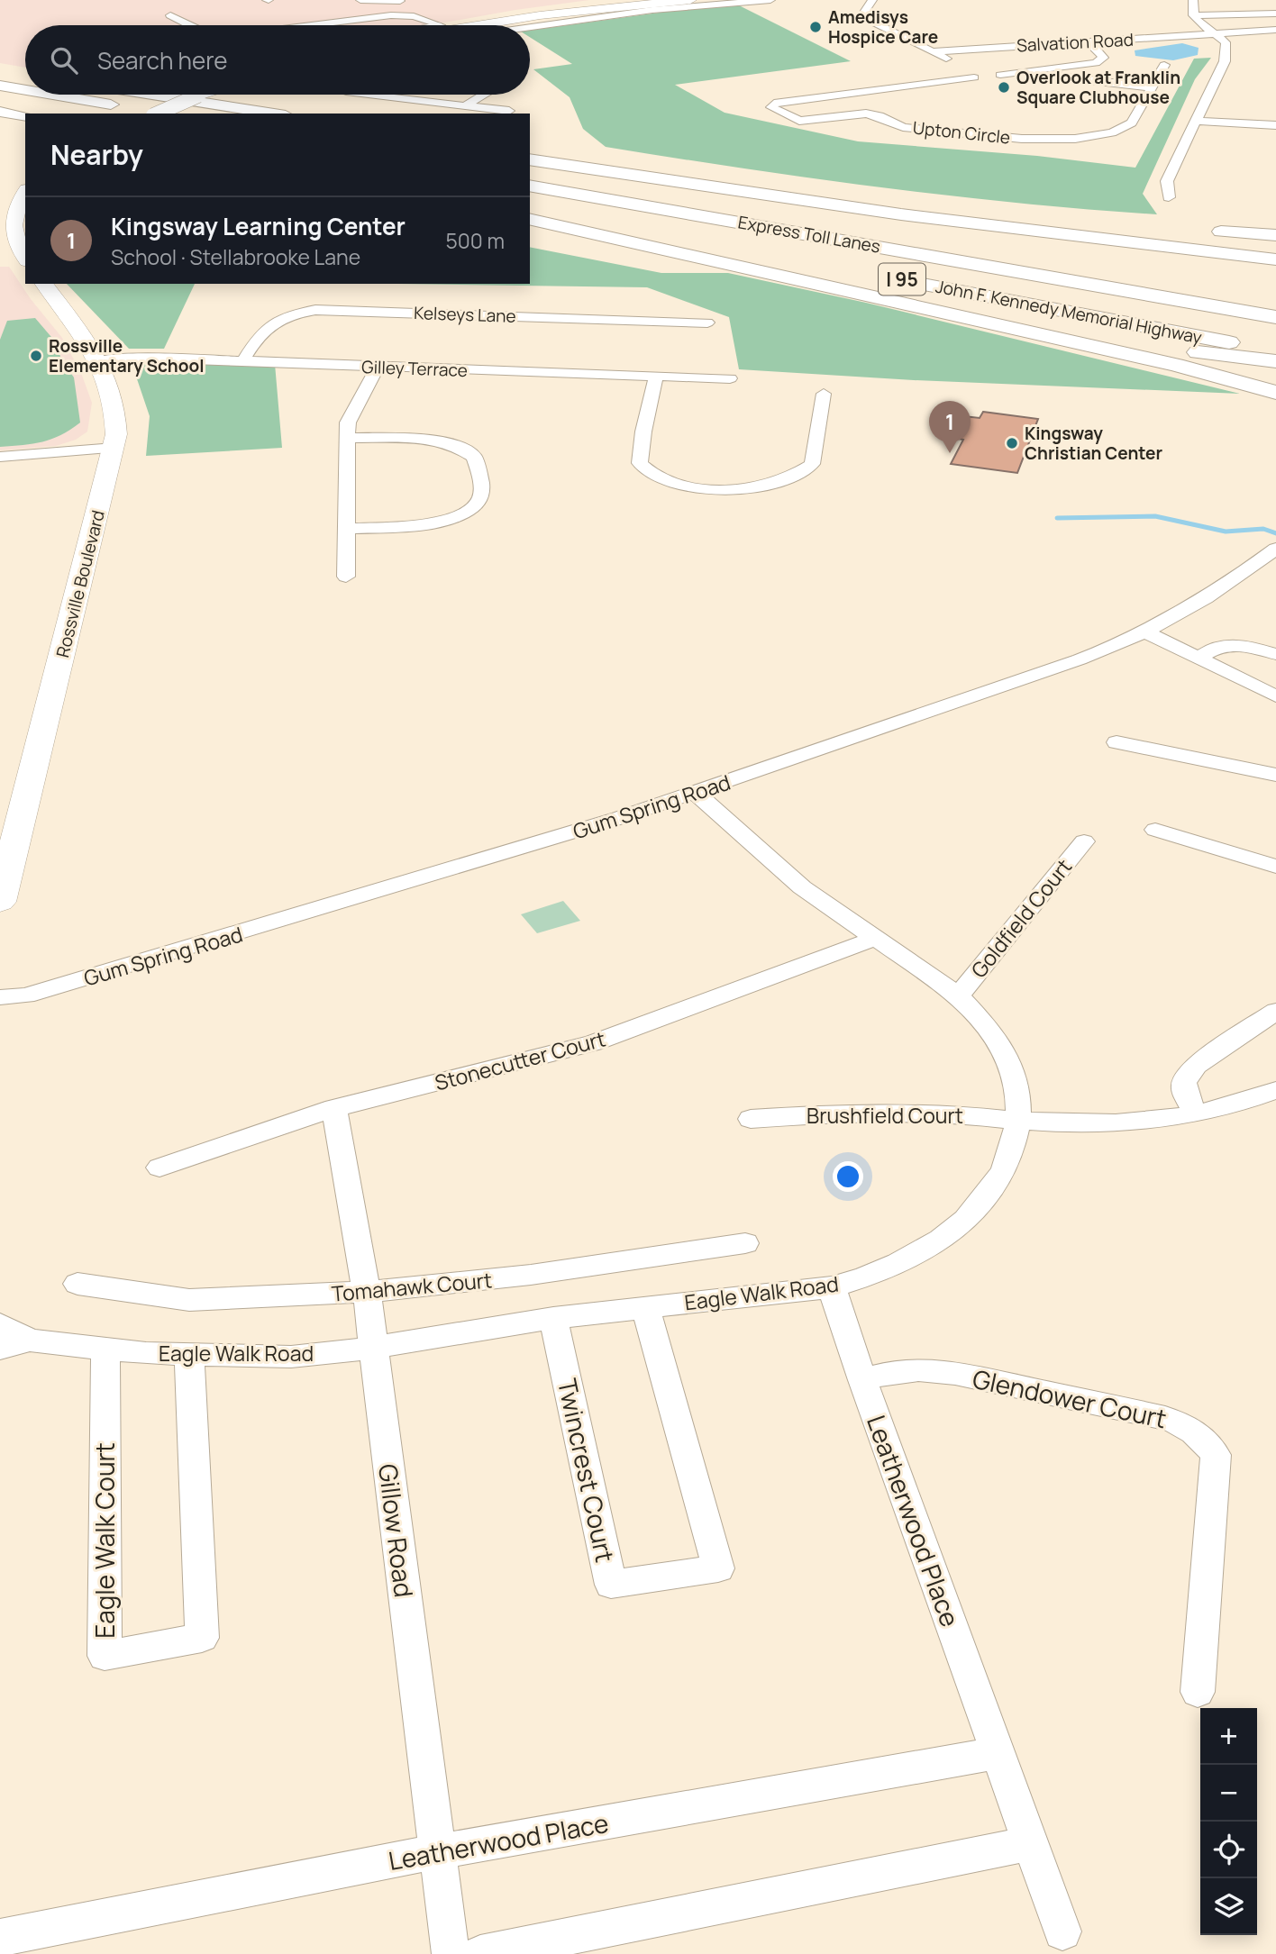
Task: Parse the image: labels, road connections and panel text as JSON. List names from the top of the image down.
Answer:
{
  "streets": {
    "highway": ["Express Toll Lanes", "I 95", "John F. Kennedy Memorial Highway"],
    "main road": ["Rossville Boulevard"],
    "street": [
      "Salvation Road",
      "Upton Circle",
      "Kelseys Lane",
      "Gilley Terrace",
      "Gum Spring Road",
      "Goldfield Court",
      "Stonecutter Court",
      "Brushfield Court",
      "Tomahawk Court",
      "Eagle Walk Road",
      "Glendower Court",
      "Twincrest Court",
      "Leatherwood Place",
      "Gillow Road",
      "Eagle Walk Court"
    ]
  },
  "crossings": [
    ["Kelseys Lane", "Gilley Terrace"],
    ["Gilley Terrace", "Rossville Boulevard"],
    ["Gum Spring Road", "Eagle Walk Road"],
    ["Goldfield Court", "Eagle Walk Road"],
    ["Stonecutter Court", "Eagle Walk Road"],
    ["Stonecutter Court", "Gillow Road"],
    ["Brushfield Court", "Eagle Walk Road"],
    ["Tomahawk Court", "Gillow Road"],
    ["Eagle Walk Road", "Twincrest Court"],
    ["Eagle Walk Road", "Leatherwood Place"],
    ["Eagle Walk Road", "Gillow Road"],
    ["Eagle Walk Road", "Eagle Walk Court"],
    ["Glendower Court", "Leatherwood Place"],
    ["Leatherwood Place", "Gillow Road"]
  ],
  "places": [
    "Amedisys Hospice Care",
    "Overlook at Franklin Square Clubhouse",
    "Rossville Elementary School",
    "Kingsway Christian Center"
  ],
  "page": {
    "search": "Search here",
    "heading": "Nearby",
    "list": [
      {
        "mark": "1",
        "name": "Kingsway Learning Center",
        "note": "School · Stellabrooke Lane",
        "value": "500 m"
      }
    ],
    "pins": "1",
    "map_buttons": ["+", "−"]
  }
}
